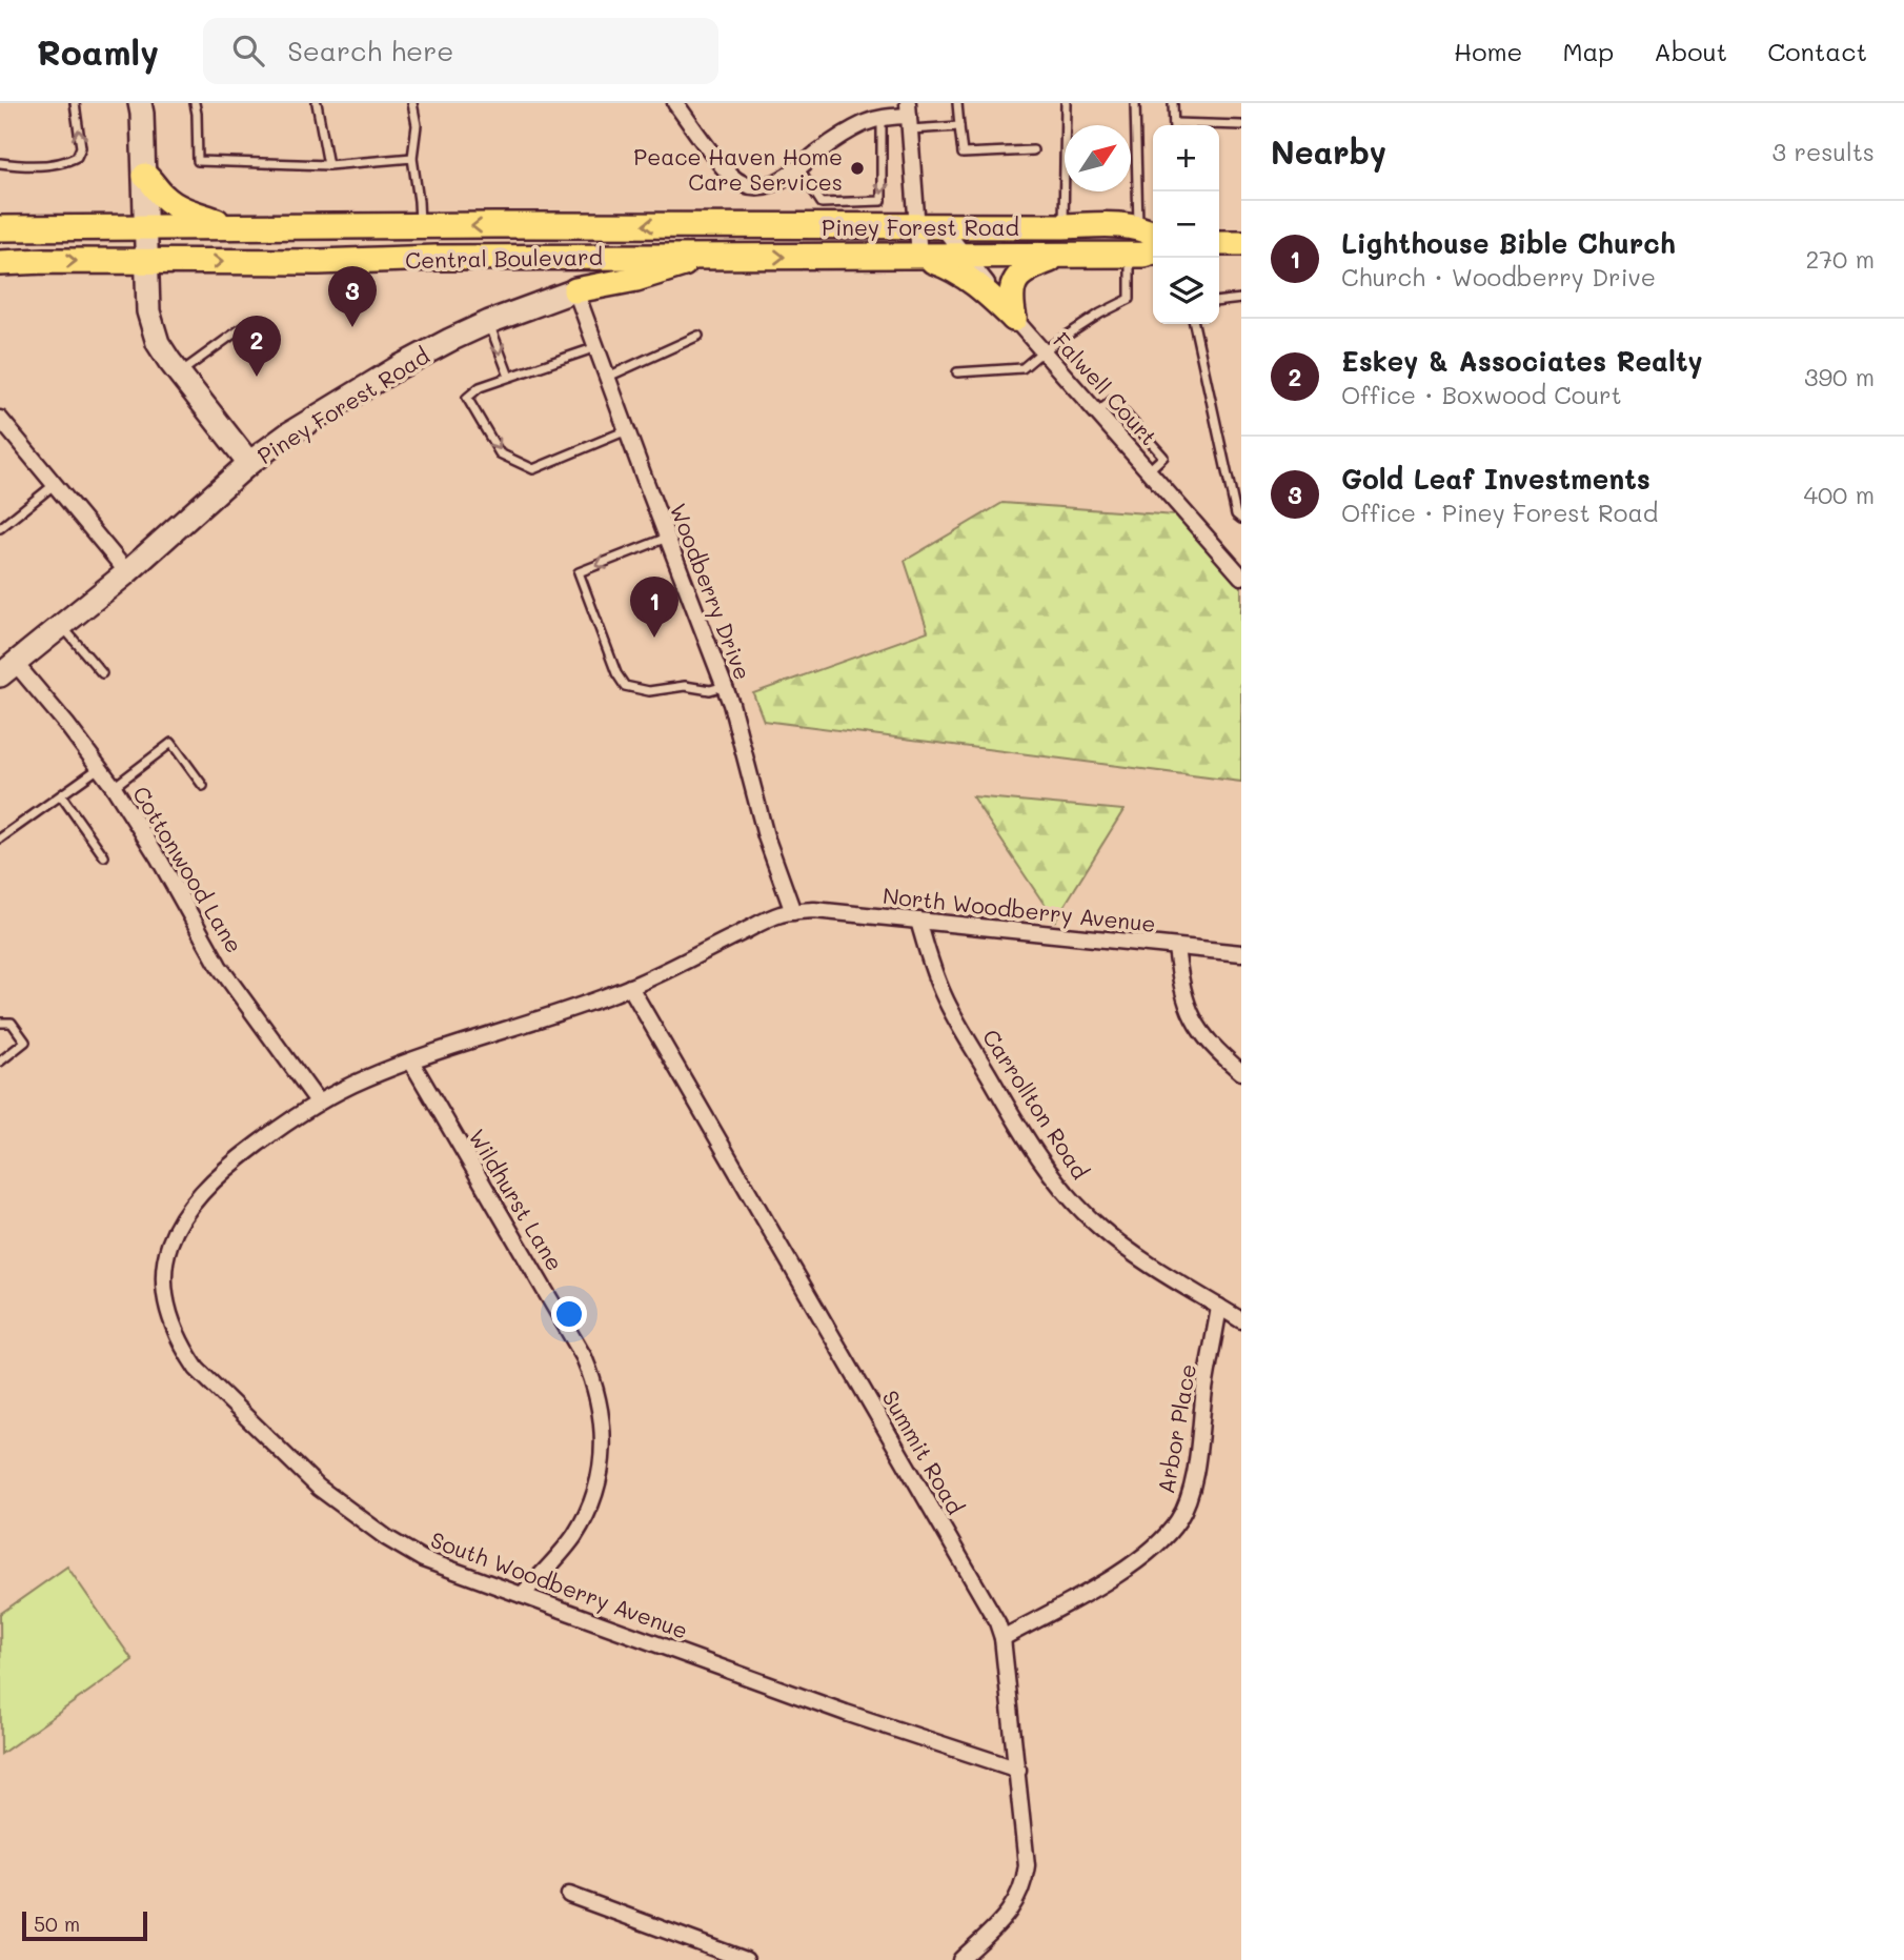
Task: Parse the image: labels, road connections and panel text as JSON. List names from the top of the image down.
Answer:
{
  "streets": {
    "main road": ["Piney Forest Road", "Central Boulevard"],
    "street": [
      "Falwell Court",
      "Woodberry Drive",
      "Cottonwood Lane",
      "North Woodberry Avenue",
      "Carrollton Road",
      "Wildhurst Lane",
      "Arbor Place",
      "Summit Road",
      "South Woodberry Avenue"
    ]
  },
  "crossings": [
    ["Piney Forest Road", "Central Boulevard"],
    ["Piney Forest Road", "Falwell Court"],
    ["Piney Forest Road", "Woodberry Drive"],
    ["Piney Forest Road", "Cottonwood Lane"],
    ["Woodberry Drive", "North Woodberry Avenue"],
    ["Woodberry Drive", "South Woodberry Avenue"],
    ["Cottonwood Lane", "South Woodberry Avenue"],
    ["North Woodberry Avenue", "Carrollton Road"],
    ["North Woodberry Avenue", "South Woodberry Avenue"],
    ["Carrollton Road", "Arbor Place"],
    ["Wildhurst Lane", "South Woodberry Avenue"],
    ["Arbor Place", "Summit Road"],
    ["Summit Road", "South Woodberry Avenue"]
  ],
  "places": ["Peace Haven Home Care Services"],
  "scale_bar": "50 m",
  "north": "top right",
  "page": {
    "header": "Roamly",
    "search": "Search here",
    "nav": [
      "Home",
      "Map",
      "About",
      "Contact"
    ],
    "heading": ["Nearby", "3 results"],
    "map_buttons": ["+", "−"],
    "list": [
      {
        "mark": "1",
        "name": "Lighthouse Bible Church",
        "note": "Church · Woodberry Drive",
        "value": "270 m"
      },
      {
        "mark": "2",
        "name": "Eskey & Associates Realty",
        "note": "Office · Boxwood Court",
        "value": "390 m"
      },
      {
        "mark": "3",
        "name": "Gold Leaf Investments",
        "note": "Office · Piney Forest Road",
        "value": "400 m"
      }
    ],
    "pins": ["3", "2", "1"],
    "scale": "50 m"
  }
}
